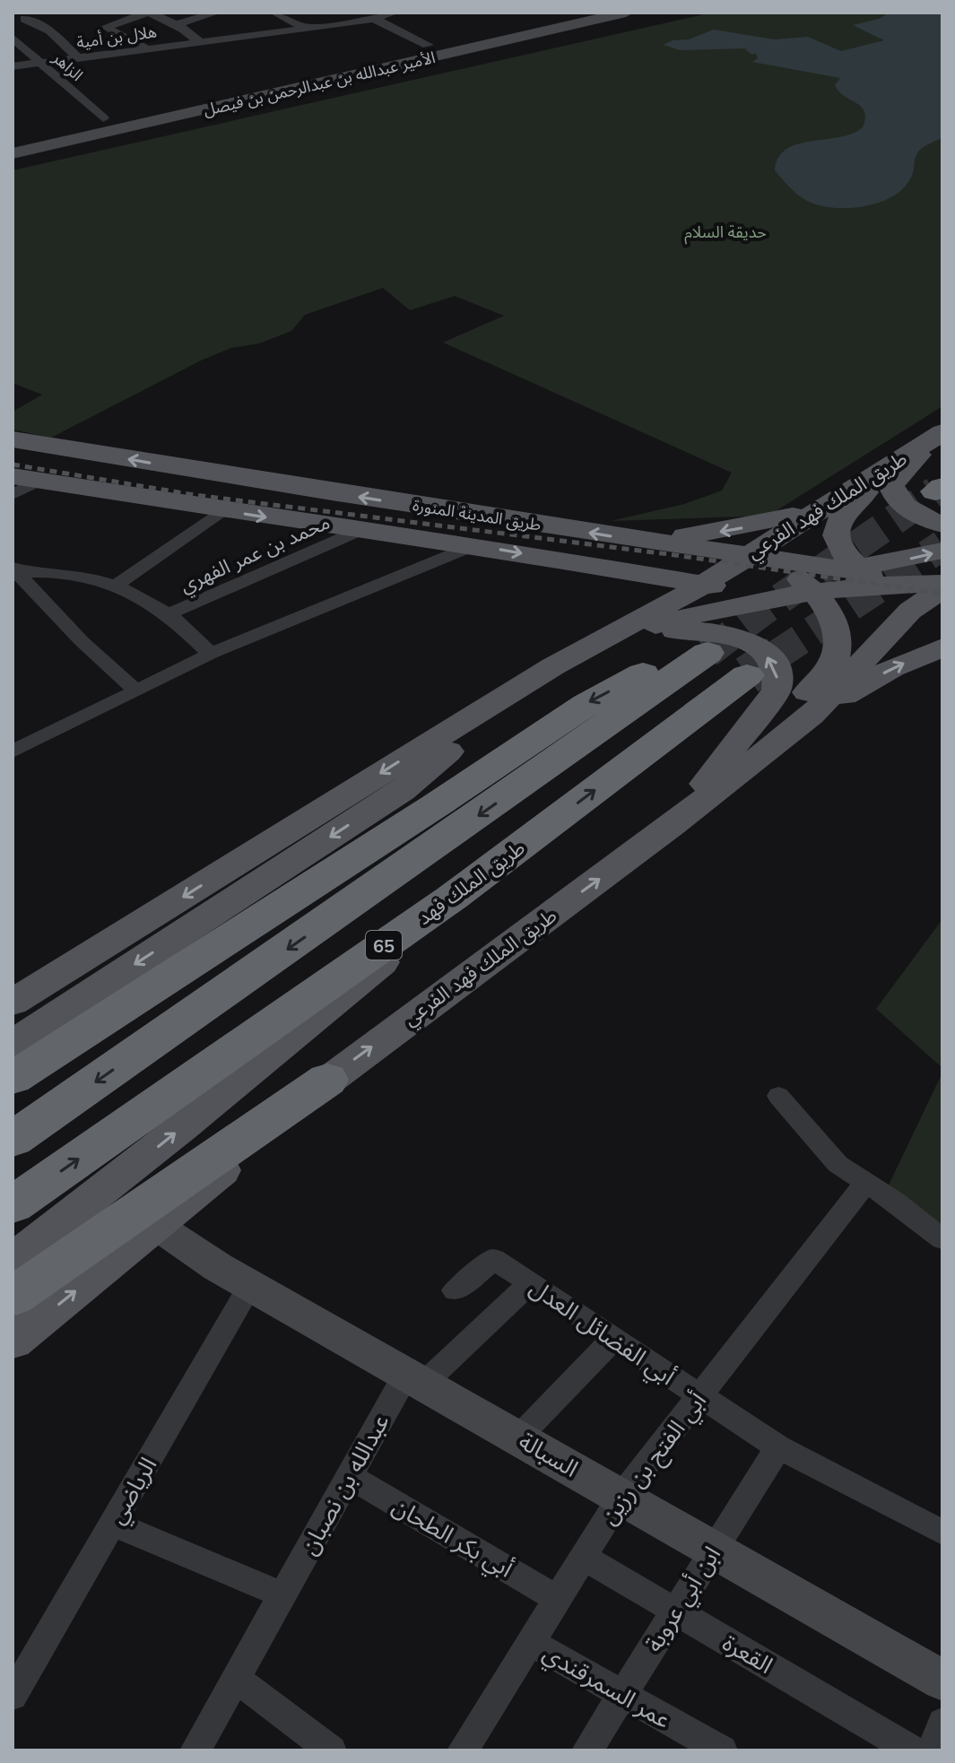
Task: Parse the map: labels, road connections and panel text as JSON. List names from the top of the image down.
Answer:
{
  "streets": {
    "highway": ["طريق الملك فهد", "65"],
    "main road": [
      "الأمير عبدالله بن عبدالرحمن بن فيصل",
      "طريق الملك فهد الفرعي",
      "طريق المدينة المنورة",
      "السبالة"
    ],
    "street": [
      "هلال بن أمية",
      "الزاهر",
      "محمد بن عمر الفهري",
      "أبي الفضائل العدل",
      "أبي الفتح بن رزين",
      "عبدالله بن نصبان",
      "الرياضي",
      "أبي بكر الطحان",
      "ابن أبي عروبة",
      "القعرة",
      "عمر السمرقندي"
    ]
  },
  "crossings": [
    ["هلال بن أمية", "الزاهر"],
    ["الزاهر", "الأمير عبدالله بن عبدالرحمن بن فيصل"],
    ["طريق الملك فهد الفرعي", "طريق المدينة المنورة"],
    ["طريق الملك فهد الفرعي", "السبالة"],
    ["طريق المدينة المنورة", "محمد بن عمر الفهري"],
    ["أبي الفضائل العدل", "أبي الفتح بن رزين"],
    ["أبي الفضائل العدل", "عبدالله بن نصبان"],
    ["أبي الفضائل العدل", "ابن أبي عروبة"],
    ["السبالة", "أبي الفتح بن رزين"],
    ["السبالة", "عبدالله بن نصبان"],
    ["السبالة", "الرياضي"],
    ["السبالة", "ابن أبي عروبة"],
    ["أبي الفتح بن رزين", "أبي بكر الطحان"],
    ["أبي الفتح بن رزين", "القعرة"],
    ["أبي الفتح بن رزين", "عمر السمرقندي"],
    ["عبدالله بن نصبان", "أبي بكر الطحان"],
    ["ابن أبي عروبة", "القعرة"],
    ["ابن أبي عروبة", "عمر السمرقندي"]
  ],
  "parks": ["حديقة السلام"]
}
